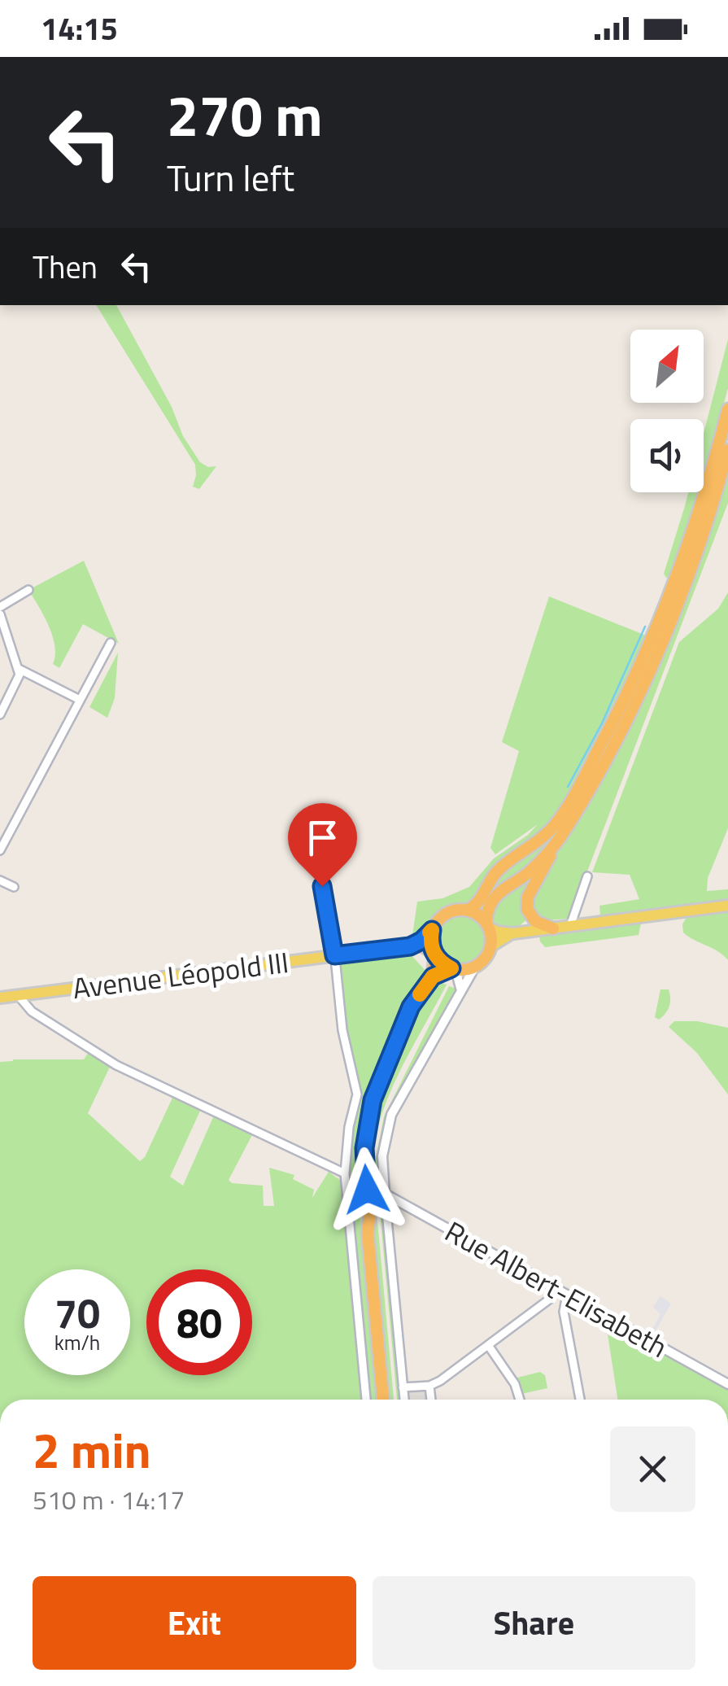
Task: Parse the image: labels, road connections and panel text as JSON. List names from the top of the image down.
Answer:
{
  "streets": {
    "main road": ["Avenue Léopold III"],
    "street": ["Rue Albert-Elisabeth"]
  },
  "north": "top right",
  "page": {
    "status": "14:15",
    "turn": ["270 m", "Turn left"],
    "then": "Then",
    "speed": "70 km/h",
    "limit": "80",
    "heading": ["2 min", "510 m · 14:17"],
    "buttons": ["Exit", "Share"]
  }
}
